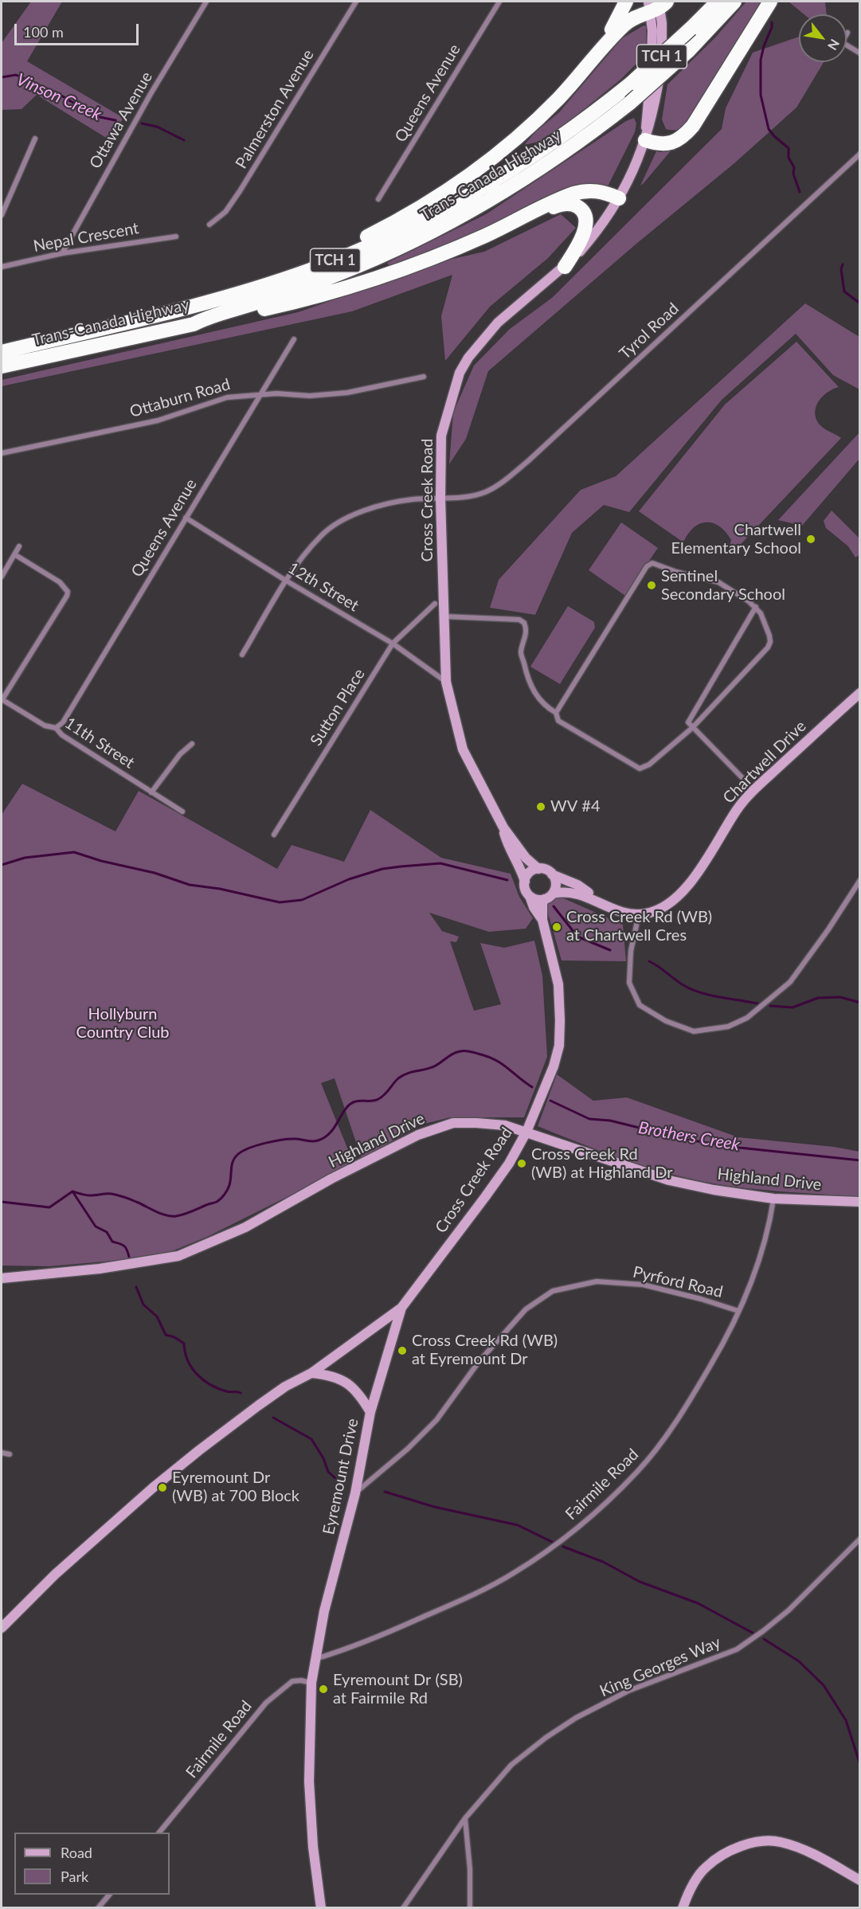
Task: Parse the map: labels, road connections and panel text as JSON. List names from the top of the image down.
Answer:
{
  "streets": {
    "highway": ["TCH 1", "Trans-Canada Highway"],
    "street": [
      "Queens Avenue",
      "Palmerston Avenue",
      "Ottawa Avenue",
      "Nepal Crescent",
      "Tyrol Road",
      "Ottaburn Road",
      "Cross Creek Road",
      "12th Street",
      "Sutton Place",
      "11th Street",
      "Chartwell Drive",
      "Highland Drive",
      "Pyrford Road",
      "Eyremount Drive",
      "Fairmile Road",
      "King Georges Way"
    ]
  },
  "crossings": [
    ["Queens Avenue", "Ottaburn Road"],
    ["Queens Avenue", "12th Street"],
    ["Queens Avenue", "11th Street"],
    ["Ottawa Avenue", "Nepal Crescent"],
    ["Tyrol Road", "Cross Creek Road"],
    ["Tyrol Road", "12th Street"],
    ["Cross Creek Road", "12th Street"],
    ["Cross Creek Road", "Highland Drive"],
    ["Cross Creek Road", "Eyremount Drive"],
    ["12th Street", "Sutton Place"],
    ["Highland Drive", "Fairmile Road"],
    ["Pyrford Road", "Eyremount Drive"],
    ["Pyrford Road", "Fairmile Road"],
    ["Eyremount Drive", "Fairmile Road"]
  ],
  "water": ["Vinson Creek", "Brothers Creek"],
  "parks": ["Hollyburn Country Club"],
  "places": [
    "Chartwell Elementary School",
    "Sentinel Secondary School",
    "WV #4",
    "Cross Creek Rd (WB) at Chartwell Cres",
    "Cross Creek Rd (WB) at Highland Dr",
    "Cross Creek Rd (WB) at Eyremount Dr",
    "Eyremount Dr (WB) at 700 Block",
    "Eyremount Dr (SB) at Fairmile Rd"
  ],
  "legend": ["Road", "Park"],
  "scale_bar": "100 m",
  "north": "bottom right"
}
